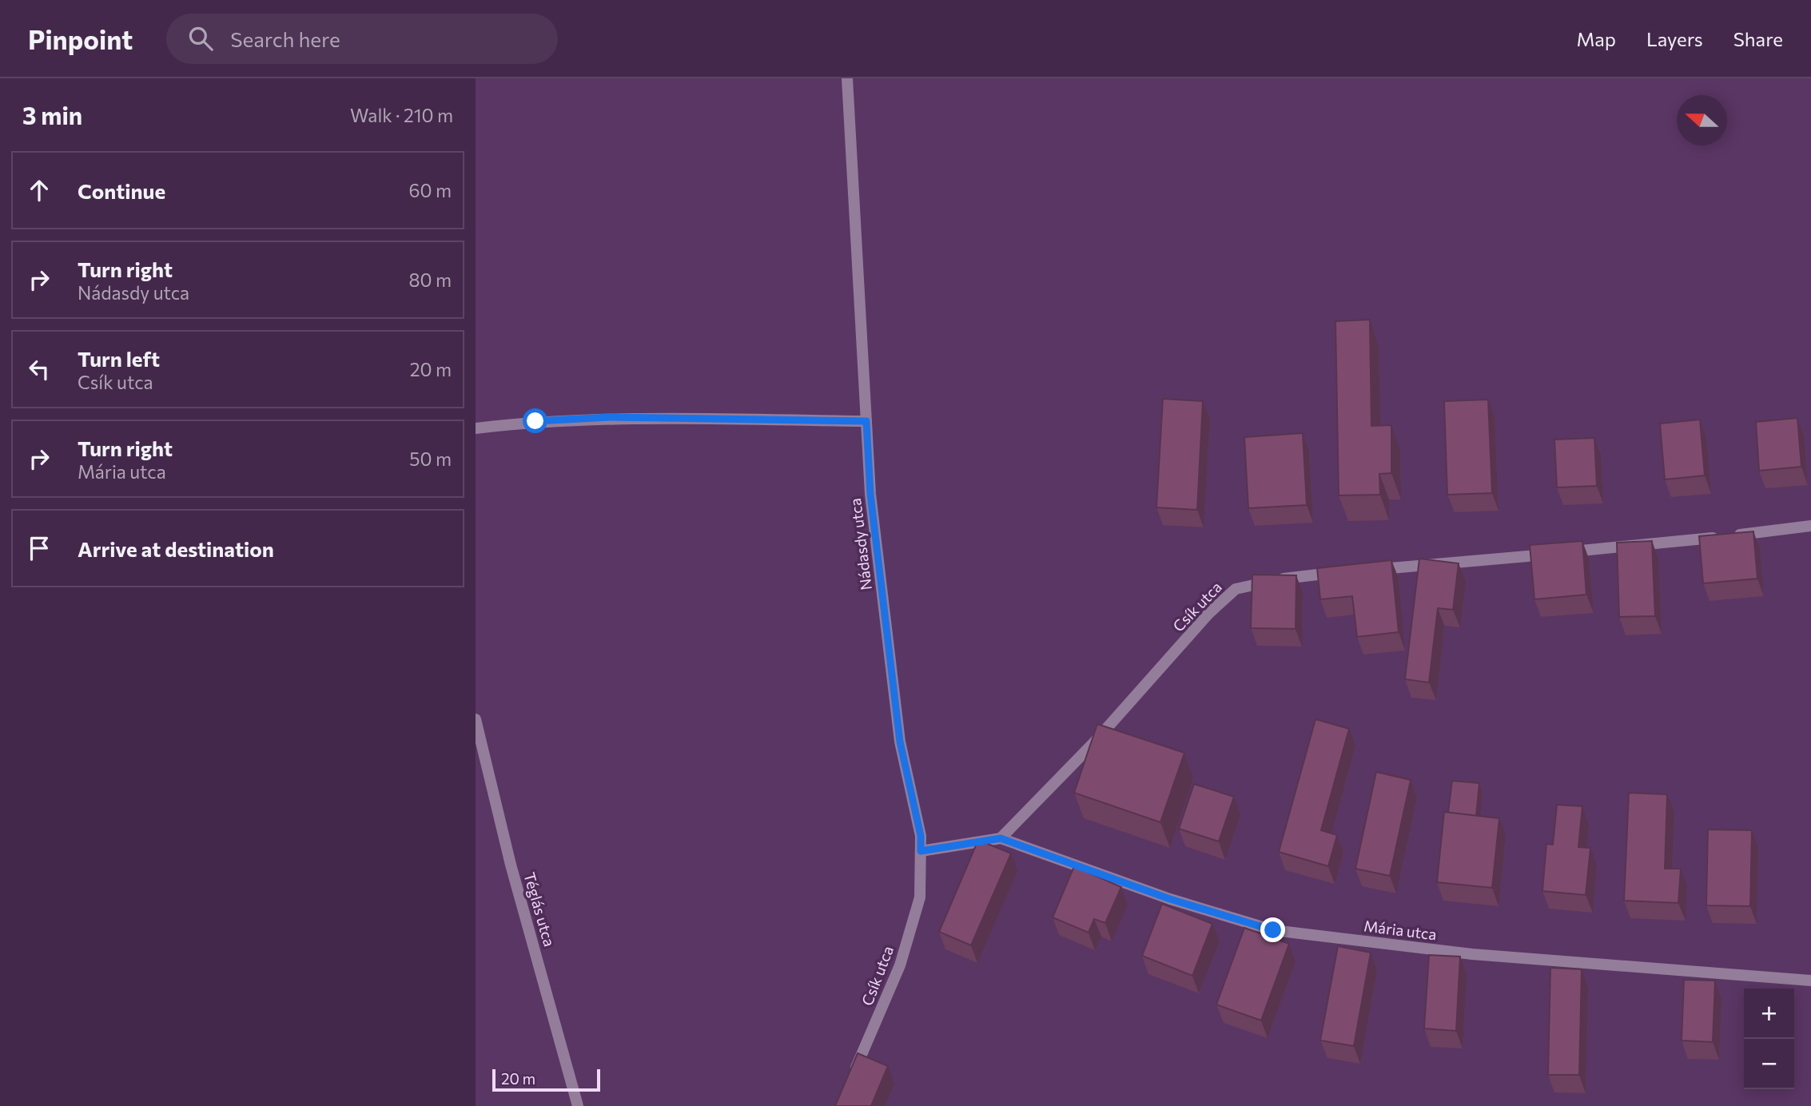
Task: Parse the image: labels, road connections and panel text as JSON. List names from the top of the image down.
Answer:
{
  "streets": {
    "street": [
      "Nádasdy utca",
      "Csík utca",
      "Téglás utca",
      "Mária utca"
    ]
  },
  "crossings": [
    ["Nádasdy utca", "Csík utca"],
    ["Csík utca", "Mária utca"]
  ],
  "scale_bar": "20 m",
  "north": "left",
  "page": {
    "header": "Pinpoint",
    "search": "Search here",
    "nav": ["Map", "Layers", "Share"],
    "heading": ["3 min", "Walk · 210 m"],
    "list": [
      ["Continue", "60 m"],
      ["Turn right", "Nádasdy utca", "80 m"],
      ["Turn left", "Csík utca", "20 m"],
      ["Turn right", "Mária utca", "50 m"],
      "Arrive at destination"
    ],
    "map_buttons": ["+", "−"],
    "scale": "20 m"
  }
}
